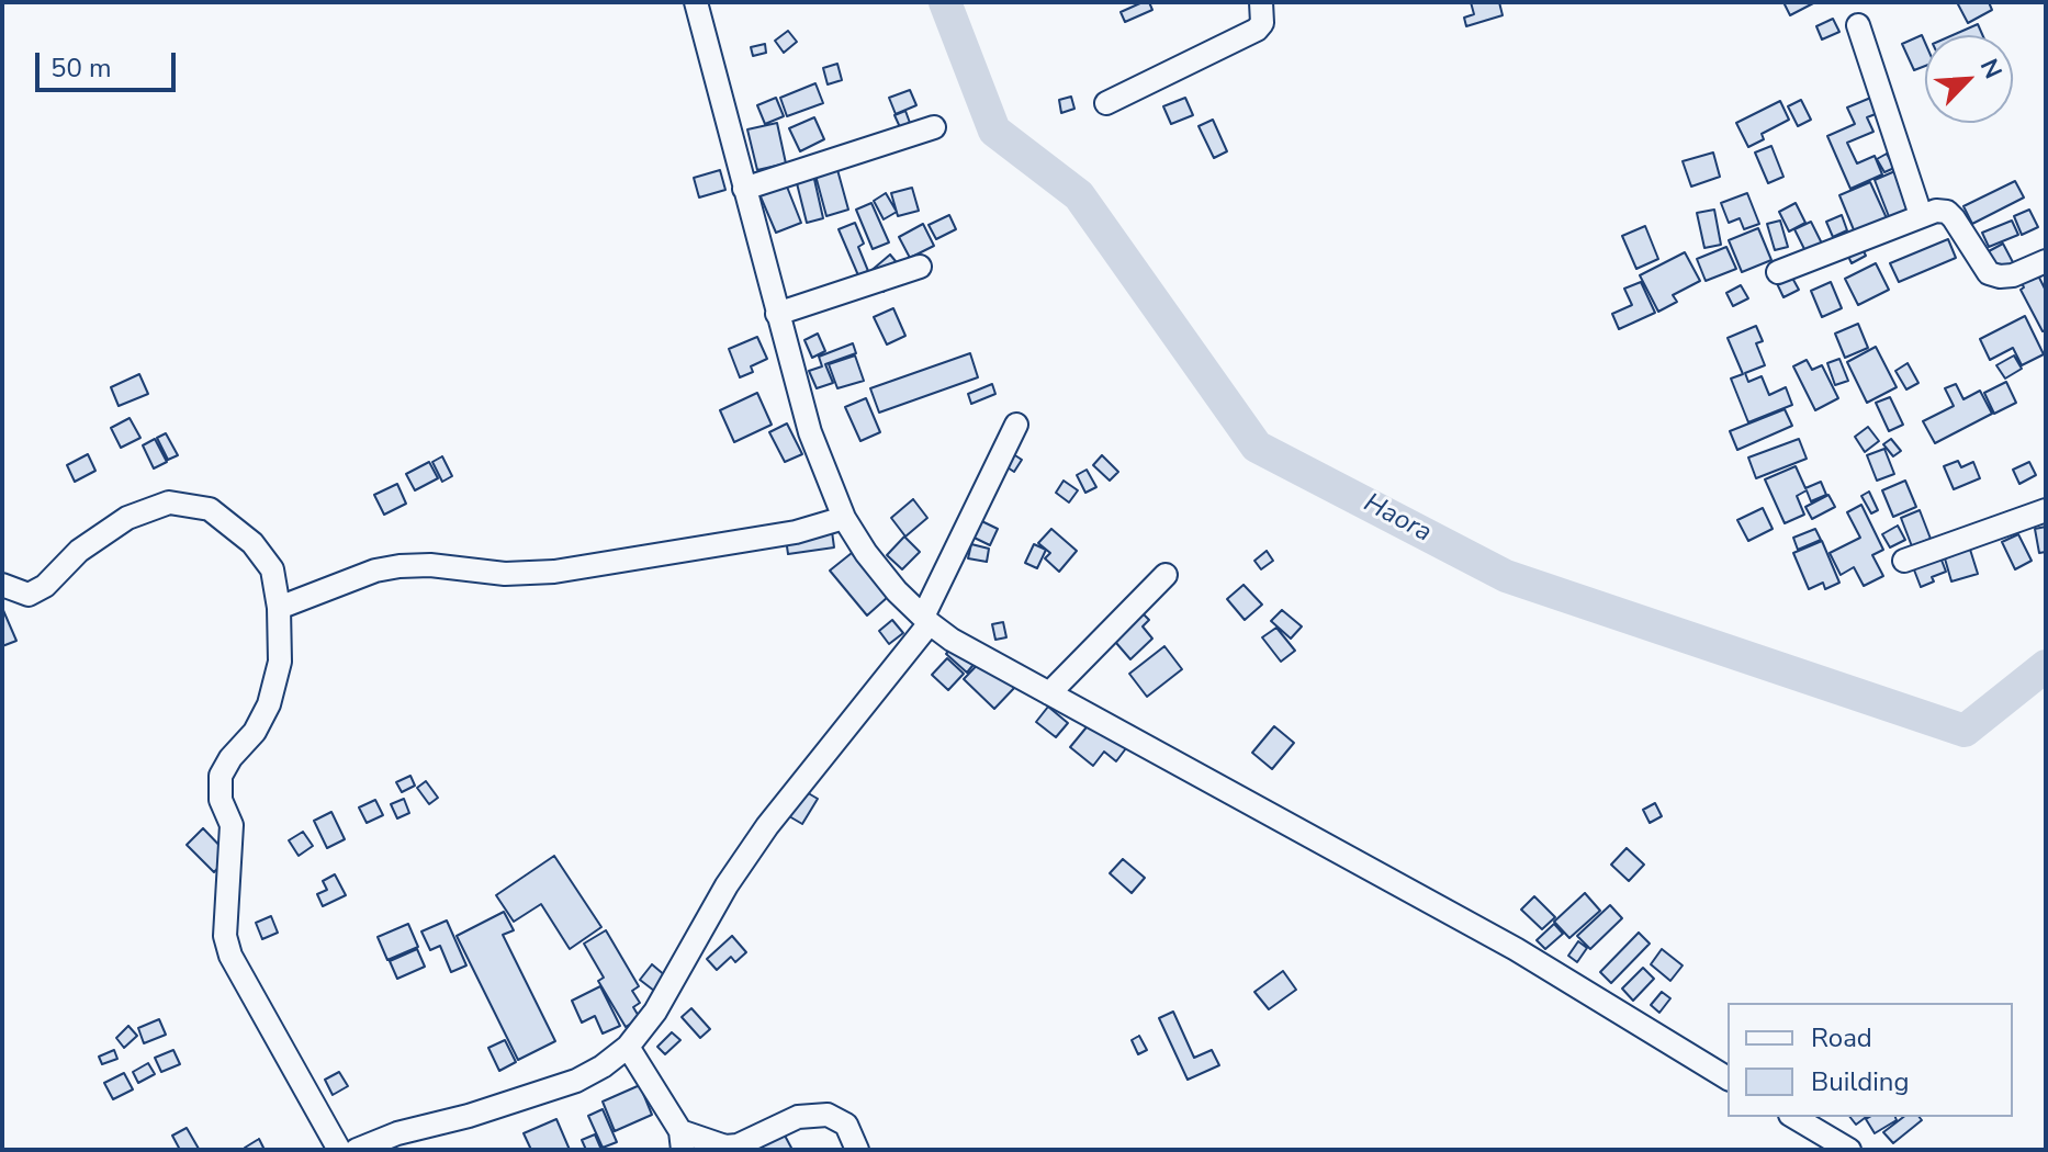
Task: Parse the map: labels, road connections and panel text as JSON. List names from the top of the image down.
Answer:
{
  "water": ["Haora"],
  "legend": ["Road", "Building"],
  "scale_bar": "50 m",
  "north": "top right"
}
